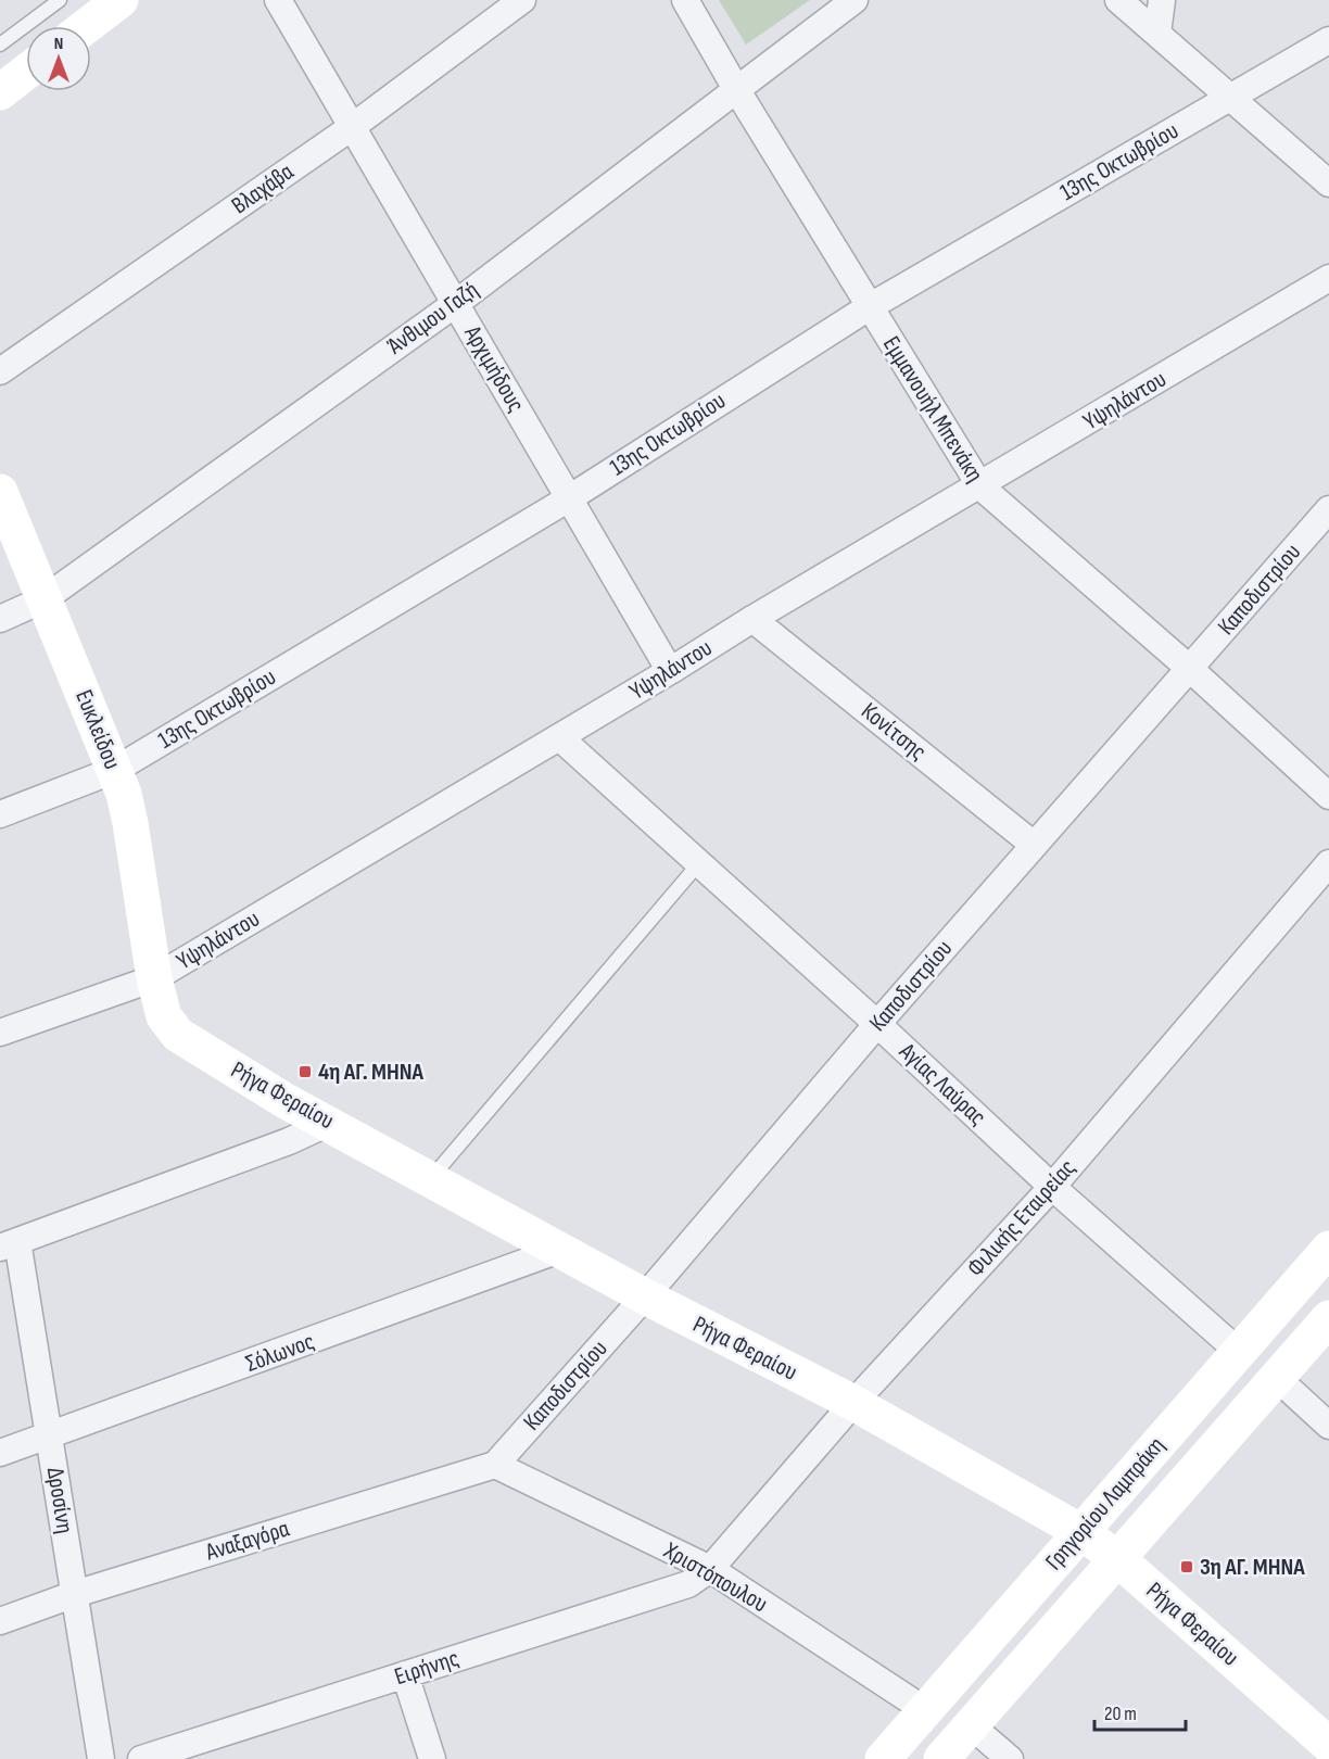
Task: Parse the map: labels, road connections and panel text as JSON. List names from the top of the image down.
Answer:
{
  "streets": {
    "street": [
      "13ης Οκτωβρίου",
      "Βλαχάβα",
      "Άνθιμου Γαζή",
      "Αρχιμήδους",
      "Υψηλάντου",
      "Εμμανουήλ Μπενάκη",
      "Καποδιστρίου",
      "Ευκλείδου",
      "Κονίτσης",
      "Αγίας Λαύρας",
      "Ρήγα Φεραίου",
      "Φιλικής Εταιρείας",
      "Σόλωνος",
      "Δροσίνη",
      "Γρηγορίου Λαμπράκη",
      "Αναξαγόρα",
      "Χριστόπουλου",
      "Ειρήνης"
    ]
  },
  "crossings": [
    ["13ης Οκτωβρίου", "Αρχιμήδους"],
    ["13ης Οκτωβρίου", "Εμμανουήλ Μπενάκη"],
    ["13ης Οκτωβρίου", "Ευκλείδου"],
    ["Βλαχάβα", "Αρχιμήδους"],
    ["Άνθιμου Γαζή", "Αρχιμήδους"],
    ["Άνθιμου Γαζή", "Εμμανουήλ Μπενάκη"],
    ["Άνθιμου Γαζή", "Ευκλείδου"],
    ["Αρχιμήδους", "Υψηλάντου"],
    ["Υψηλάντου", "Εμμανουήλ Μπενάκη"],
    ["Υψηλάντου", "Ευκλείδου"],
    ["Υψηλάντου", "Κονίτσης"],
    ["Υψηλάντου", "Αγίας Λαύρας"],
    ["Υψηλάντου", "Ρήγα Φεραίου"],
    ["Εμμανουήλ Μπενάκη", "Καποδιστρίου"],
    ["Καποδιστρίου", "Κονίτσης"],
    ["Καποδιστρίου", "Αγίας Λαύρας"],
    ["Καποδιστρίου", "Ρήγα Φεραίου"],
    ["Καποδιστρίου", "Αναξαγόρα"],
    ["Καποδιστρίου", "Χριστόπουλου"],
    ["Ευκλείδου", "Ρήγα Φεραίου"],
    ["Αγίας Λαύρας", "Φιλικής Εταιρείας"],
    ["Αγίας Λαύρας", "Γρηγορίου Λαμπράκη"],
    ["Ρήγα Φεραίου", "Φιλικής Εταιρείας"],
    ["Ρήγα Φεραίου", "Σόλωνος"],
    ["Ρήγα Φεραίου", "Γρηγορίου Λαμπράκη"],
    ["Φιλικής Εταιρείας", "Χριστόπουλου"],
    ["Φιλικής Εταιρείας", "Ειρήνης"],
    ["Σόλωνος", "Δροσίνη"],
    ["Δροσίνη", "Αναξαγόρα"],
    ["Γρηγορίου Λαμπράκη", "Χριστόπουλου"],
    ["Αναξαγόρα", "Χριστόπουλου"],
    ["Χριστόπουλου", "Ειρήνης"]
  ],
  "places": {
    "transit": ["4η ΑΓ. ΜΗΝΑ", "3η ΑΓ. ΜΗΝΑ"]
  },
  "scale_bar": "20 m",
  "north": "top"
}
